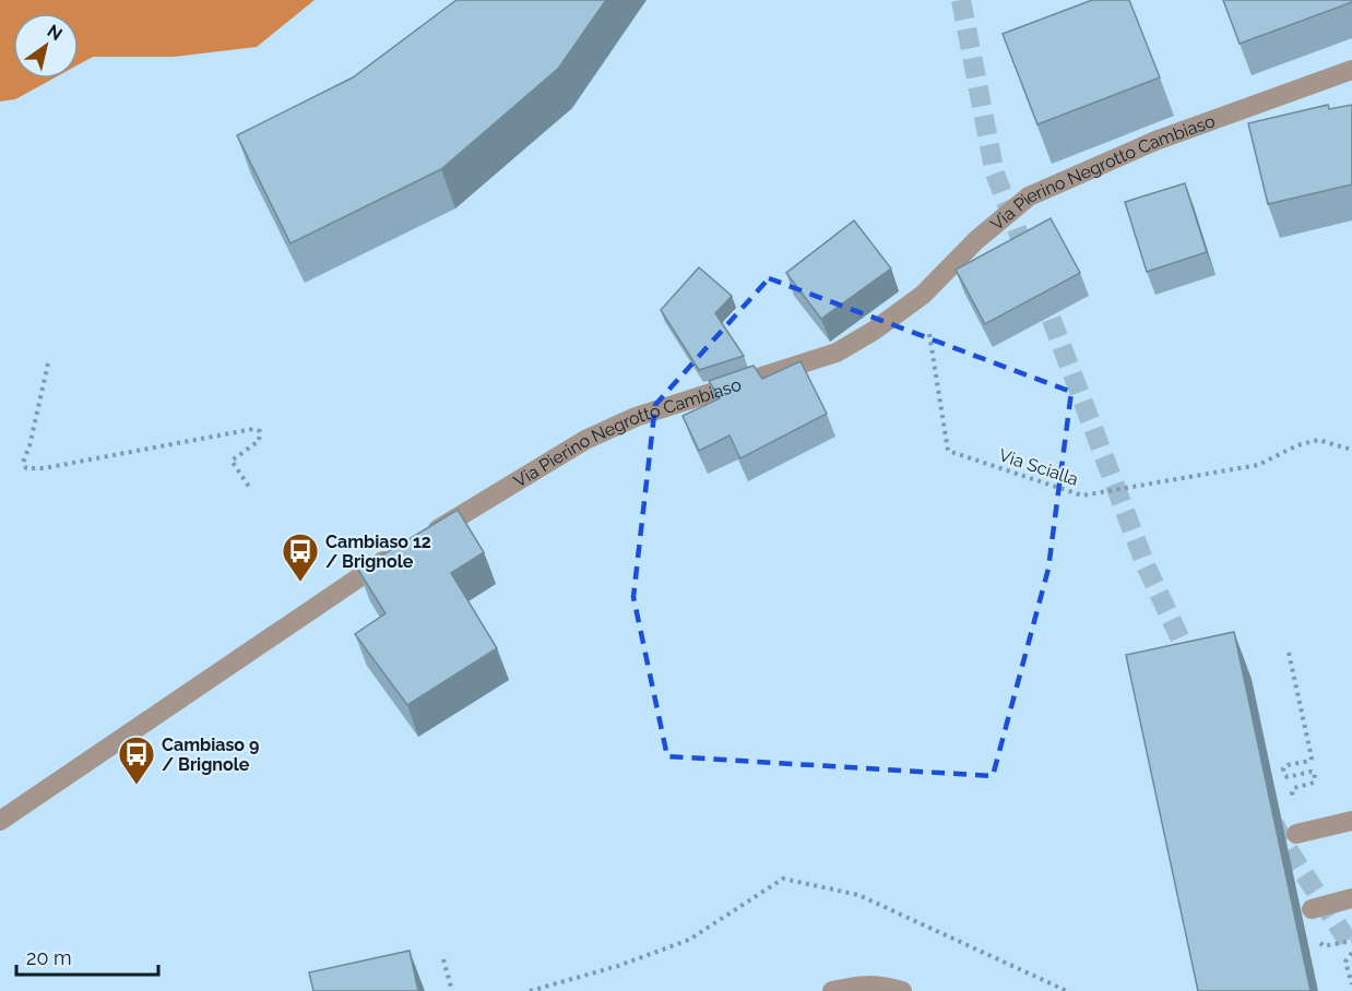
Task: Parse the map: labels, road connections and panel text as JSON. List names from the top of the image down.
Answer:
{
  "streets": {
    "street": ["Via Pierino Negrotto Cambiaso"],
    "path": ["Via Scialla"]
  },
  "crossings": [
    ["Via Pierino Negrotto Cambiaso", "Via Scialla"]
  ],
  "places": {
    "bus stop": ["Cambiaso 12 / Brignole", "Cambiaso 9 / Brignole"]
  },
  "scale_bar": "20 m",
  "north": "top right"
}
